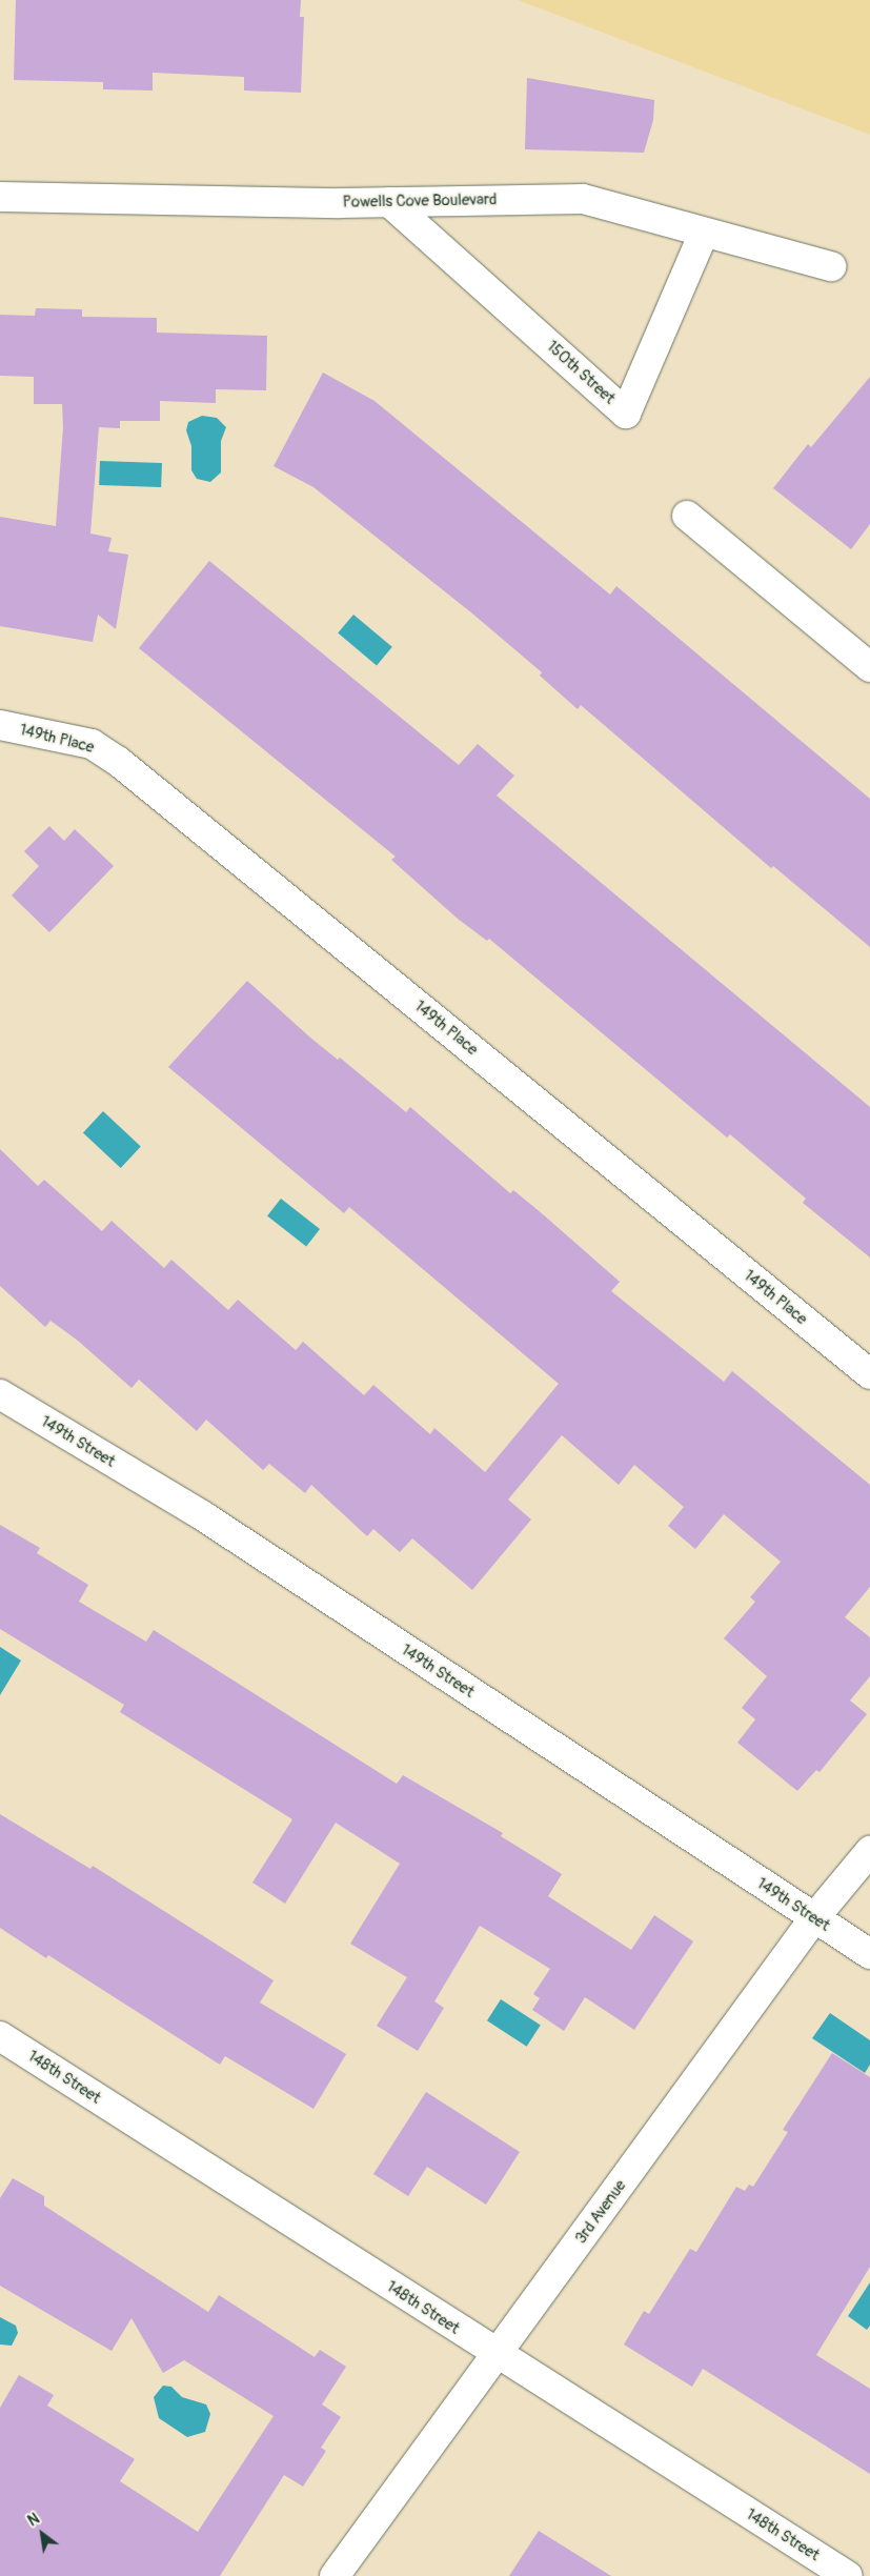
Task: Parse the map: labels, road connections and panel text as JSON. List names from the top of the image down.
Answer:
{
  "streets": {
    "street": [
      "Powells Cove Boulevard",
      "150th Street",
      "149th Place",
      "149th Street",
      "148th Street",
      "3rd Avenue"
    ]
  },
  "crossings": [
    ["Powells Cove Boulevard", "150th Street"],
    ["149th Street", "3rd Avenue"],
    ["148th Street", "3rd Avenue"]
  ],
  "north": "top left"
}
